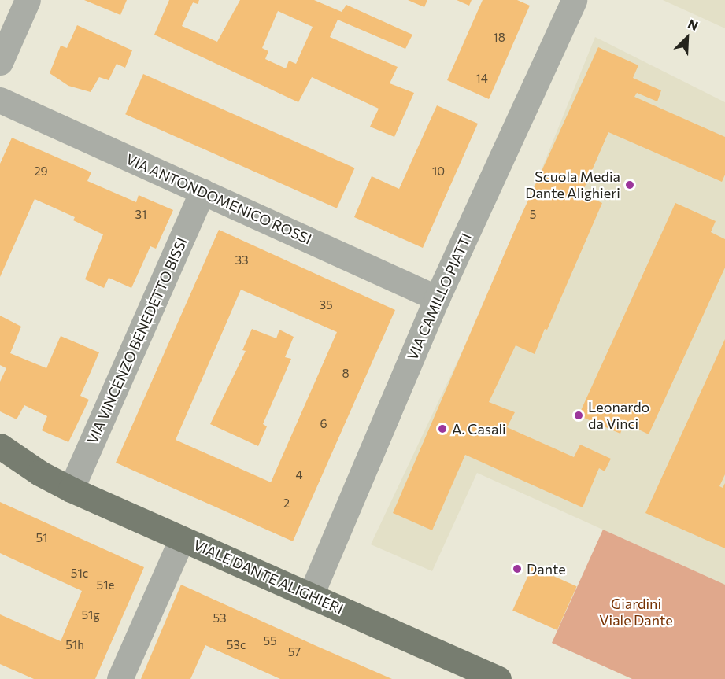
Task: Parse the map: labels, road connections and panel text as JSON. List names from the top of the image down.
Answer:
{
  "streets": {
    "main road": ["VIALE DANTE ALIGHIERI"],
    "street": ["VIA ANTONDOMENICO ROSSI", "VIA CAMILLO PIATTI", "VIA VINCENZO BENEDETTO BISSI"]
  },
  "crossings": [
    ["VIA ANTONDOMENICO ROSSI", "VIA CAMILLO PIATTI"],
    ["VIA ANTONDOMENICO ROSSI", "VIA VINCENZO BENEDETTO BISSI"],
    ["VIA CAMILLO PIATTI", "VIALE DANTE ALIGHIERI"],
    ["VIA VINCENZO BENEDETTO BISSI", "VIALE DANTE ALIGHIERI"]
  ],
  "parks": ["Giardini Viale Dante"],
  "places": [
    "Scuola Media Dante Alighieri",
    "Leonardo da Vinci",
    "A. Casali",
    "Dante"
  ],
  "house_numbers": [
    "18",
    "14",
    "29",
    "10",
    "31",
    "5",
    "33",
    "35",
    "8",
    "6",
    "4",
    "2",
    "51",
    "51c",
    "51e",
    "51g",
    "53",
    "55",
    "51h",
    "53c",
    "57"
  ],
  "north": "top right"
}
